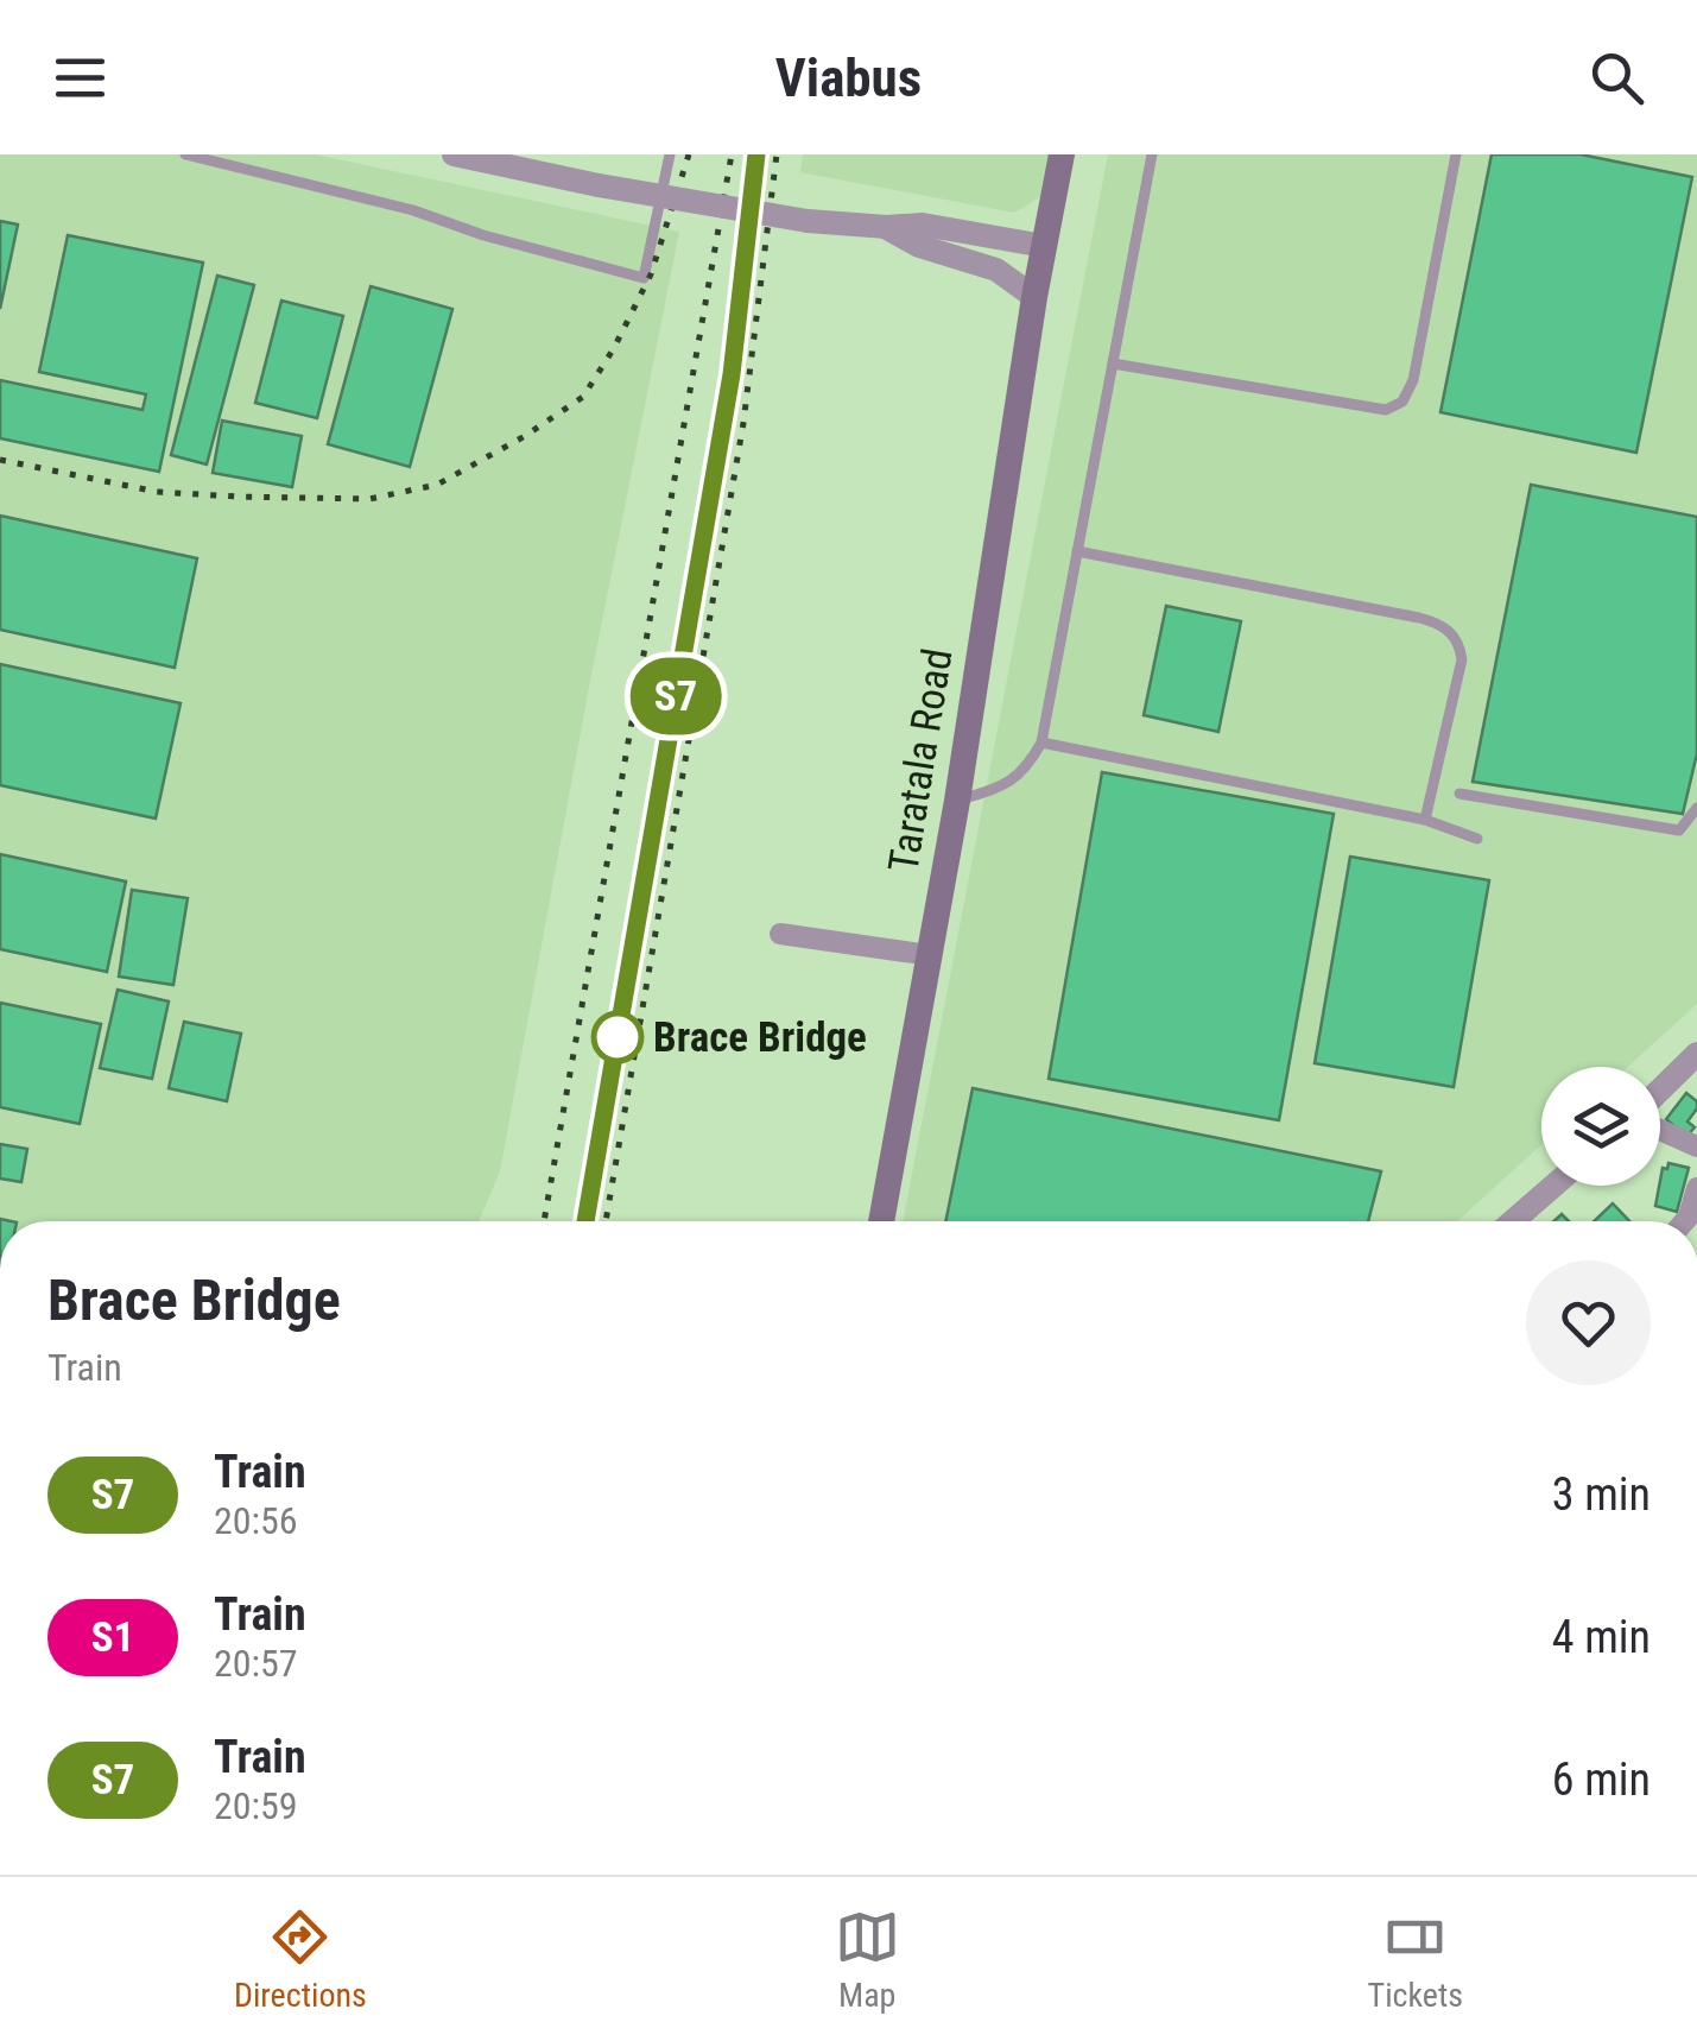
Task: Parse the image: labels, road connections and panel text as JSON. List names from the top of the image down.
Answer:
{
  "streets": {
    "main road": ["Taratala Road"]
  },
  "places": ["Brace Bridge"],
  "page": {
    "header": "Viabus",
    "on_map": "S7",
    "heading": ["Brace Bridge", "Train"],
    "list": [
      {
        "mark": "S7",
        "name": "Train",
        "note": "20:56",
        "value": "3 min"
      },
      {
        "mark": "S1",
        "name": "Train",
        "note": "20:57",
        "value": "4 min"
      },
      {
        "mark": "S7",
        "name": "Train",
        "note": "20:59",
        "value": "6 min"
      }
    ],
    "tabs": ["Directions", "Map", "Tickets"]
  }
}
